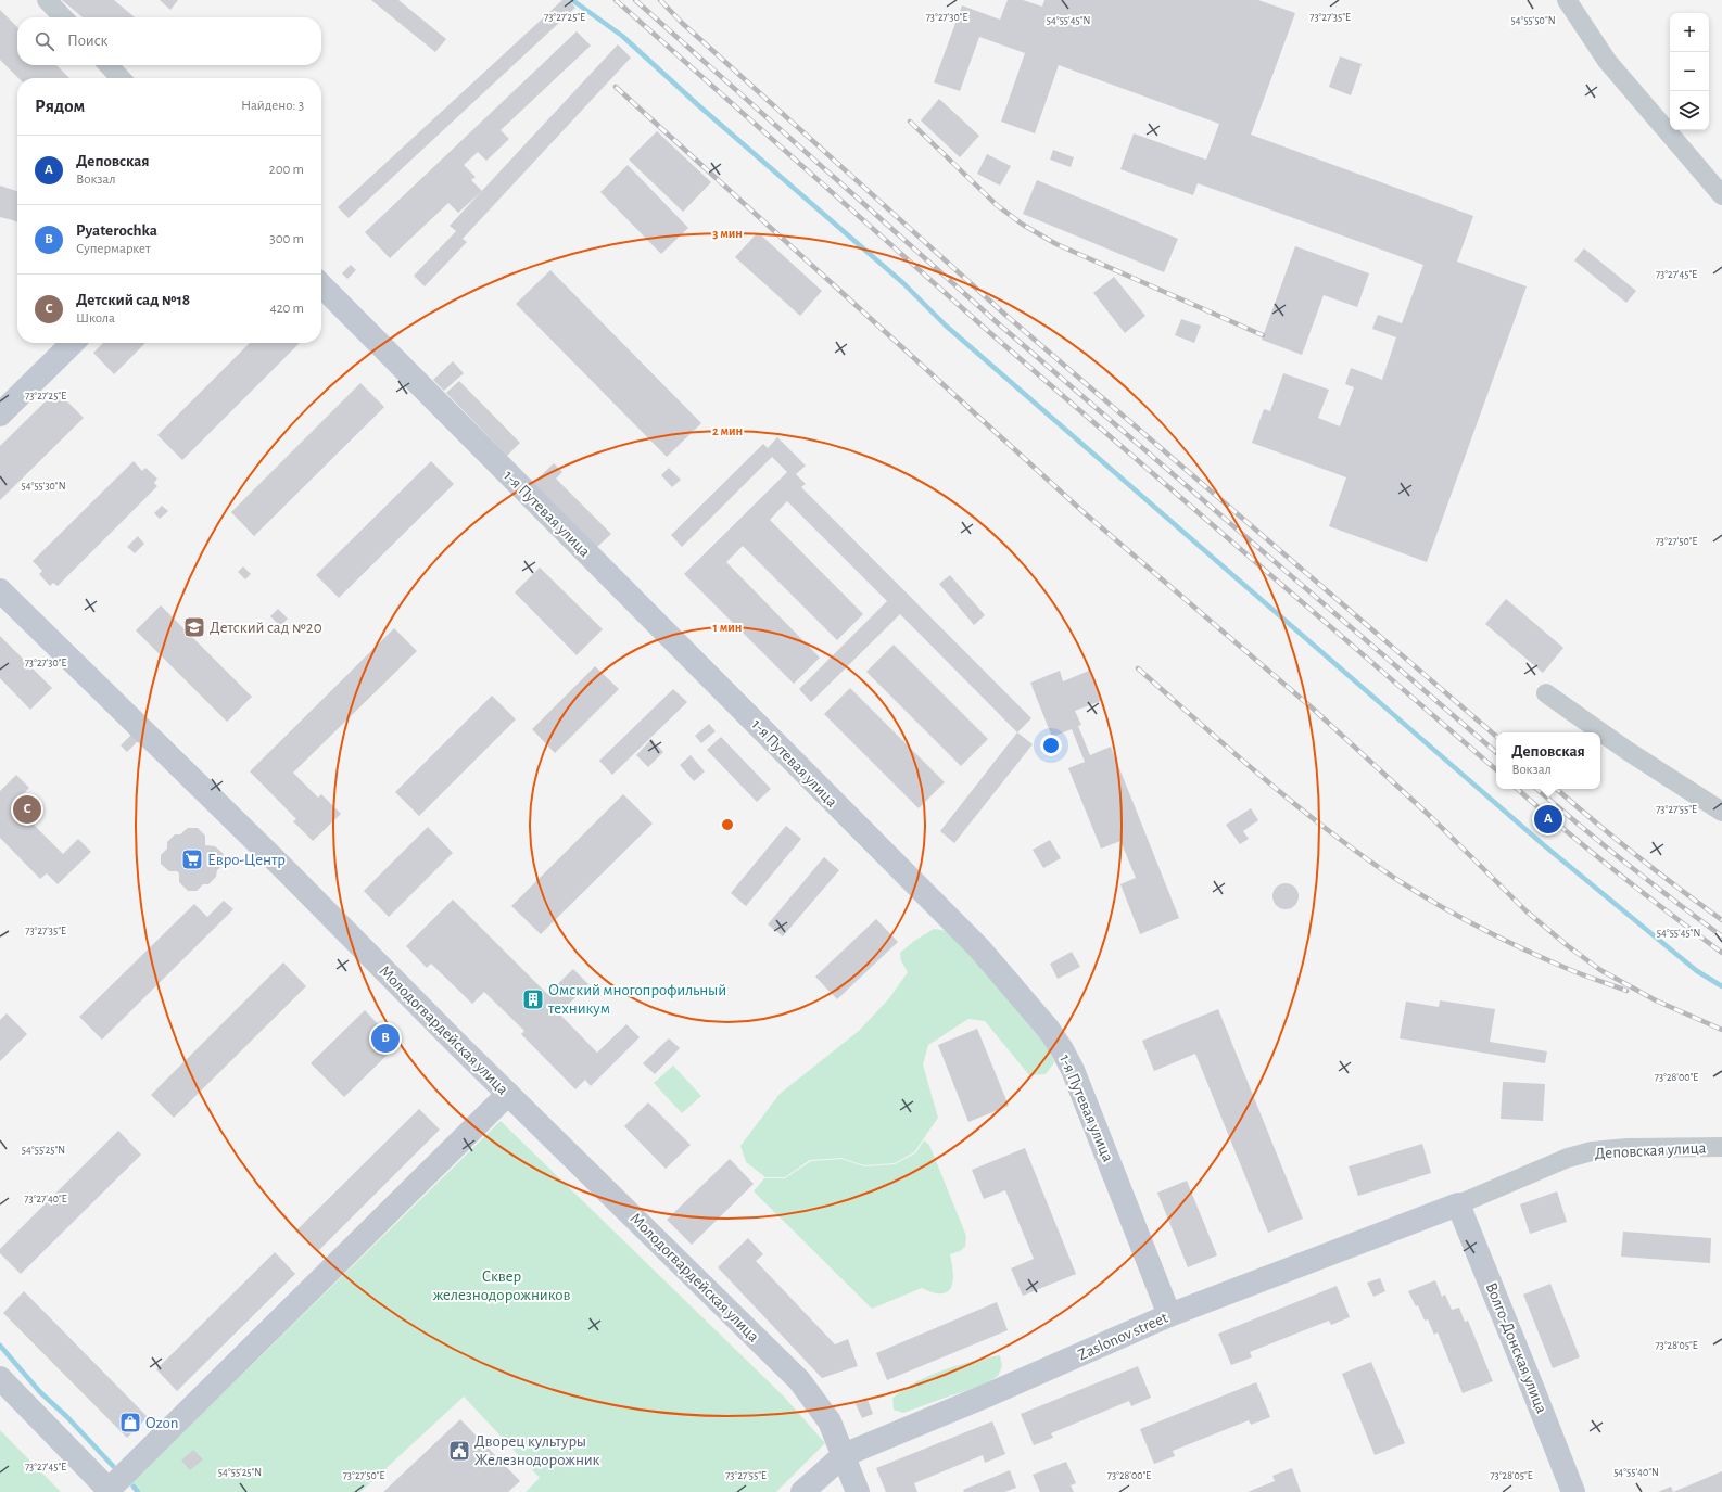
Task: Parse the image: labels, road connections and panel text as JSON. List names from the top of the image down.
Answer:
{
  "streets": {
    "street": [
      "1-я Путевая улица",
      "Молодогвардейская улица",
      "Деповская улица",
      "Zaslonov street",
      "Волго-Донская улица"
    ]
  },
  "crossings": [
    ["1-я Путевая улица", "Zaslonov street"],
    ["Молодогвардейская улица", "Zaslonov street"],
    ["Деповская улица", "Zaslonov street"],
    ["Деповская улица", "Волго-Донская улица"],
    ["Zaslonov street", "Волго-Донская улица"]
  ],
  "parks": ["Сквер железнодорожников"],
  "places": {
    "school or university": ["Детский сад №20"],
    "supermarket": ["Евро-Центр"],
    "building": ["Омский многопрофильный техникум"],
    "shop": ["Ozon"],
    "public building": ["Дворец культуры Железнодорожник"]
  },
  "page": {
    "map_buttons": ["+", "−"],
    "search": "Поиск",
    "heading": ["Рядом", "Найдено: 3"],
    "list": [
      {
        "mark": "A",
        "name": "Деповская",
        "note": "Вокзал",
        "value": "200 m"
      },
      {
        "mark": "B",
        "name": "Pyaterochka",
        "note": "Супермаркет",
        "value": "300 m"
      },
      {
        "mark": "C",
        "name": "Детский сад №18",
        "note": "Школа",
        "value": "420 m"
      }
    ],
    "popup": ["Деповская", "Вокзал"],
    "pins": ["C", "A", "B"]
  },
  "coordinates": [
    "73°27'30\"E",
    "73°27'35\"E",
    "73°27'25\"E",
    "54°55'45\"N",
    "54°55'50\"N",
    "73°27'45\"E",
    "54°55'30\"N",
    "73°27'50\"E",
    "73°27'55\"E",
    "73°28'00\"E",
    "54°55'25\"N",
    "73°27'40\"E",
    "73°28'05\"E",
    "54°55'40\"N"
  ],
  "rings": ["3 мин", "2 мин", "1 мин"]
}
